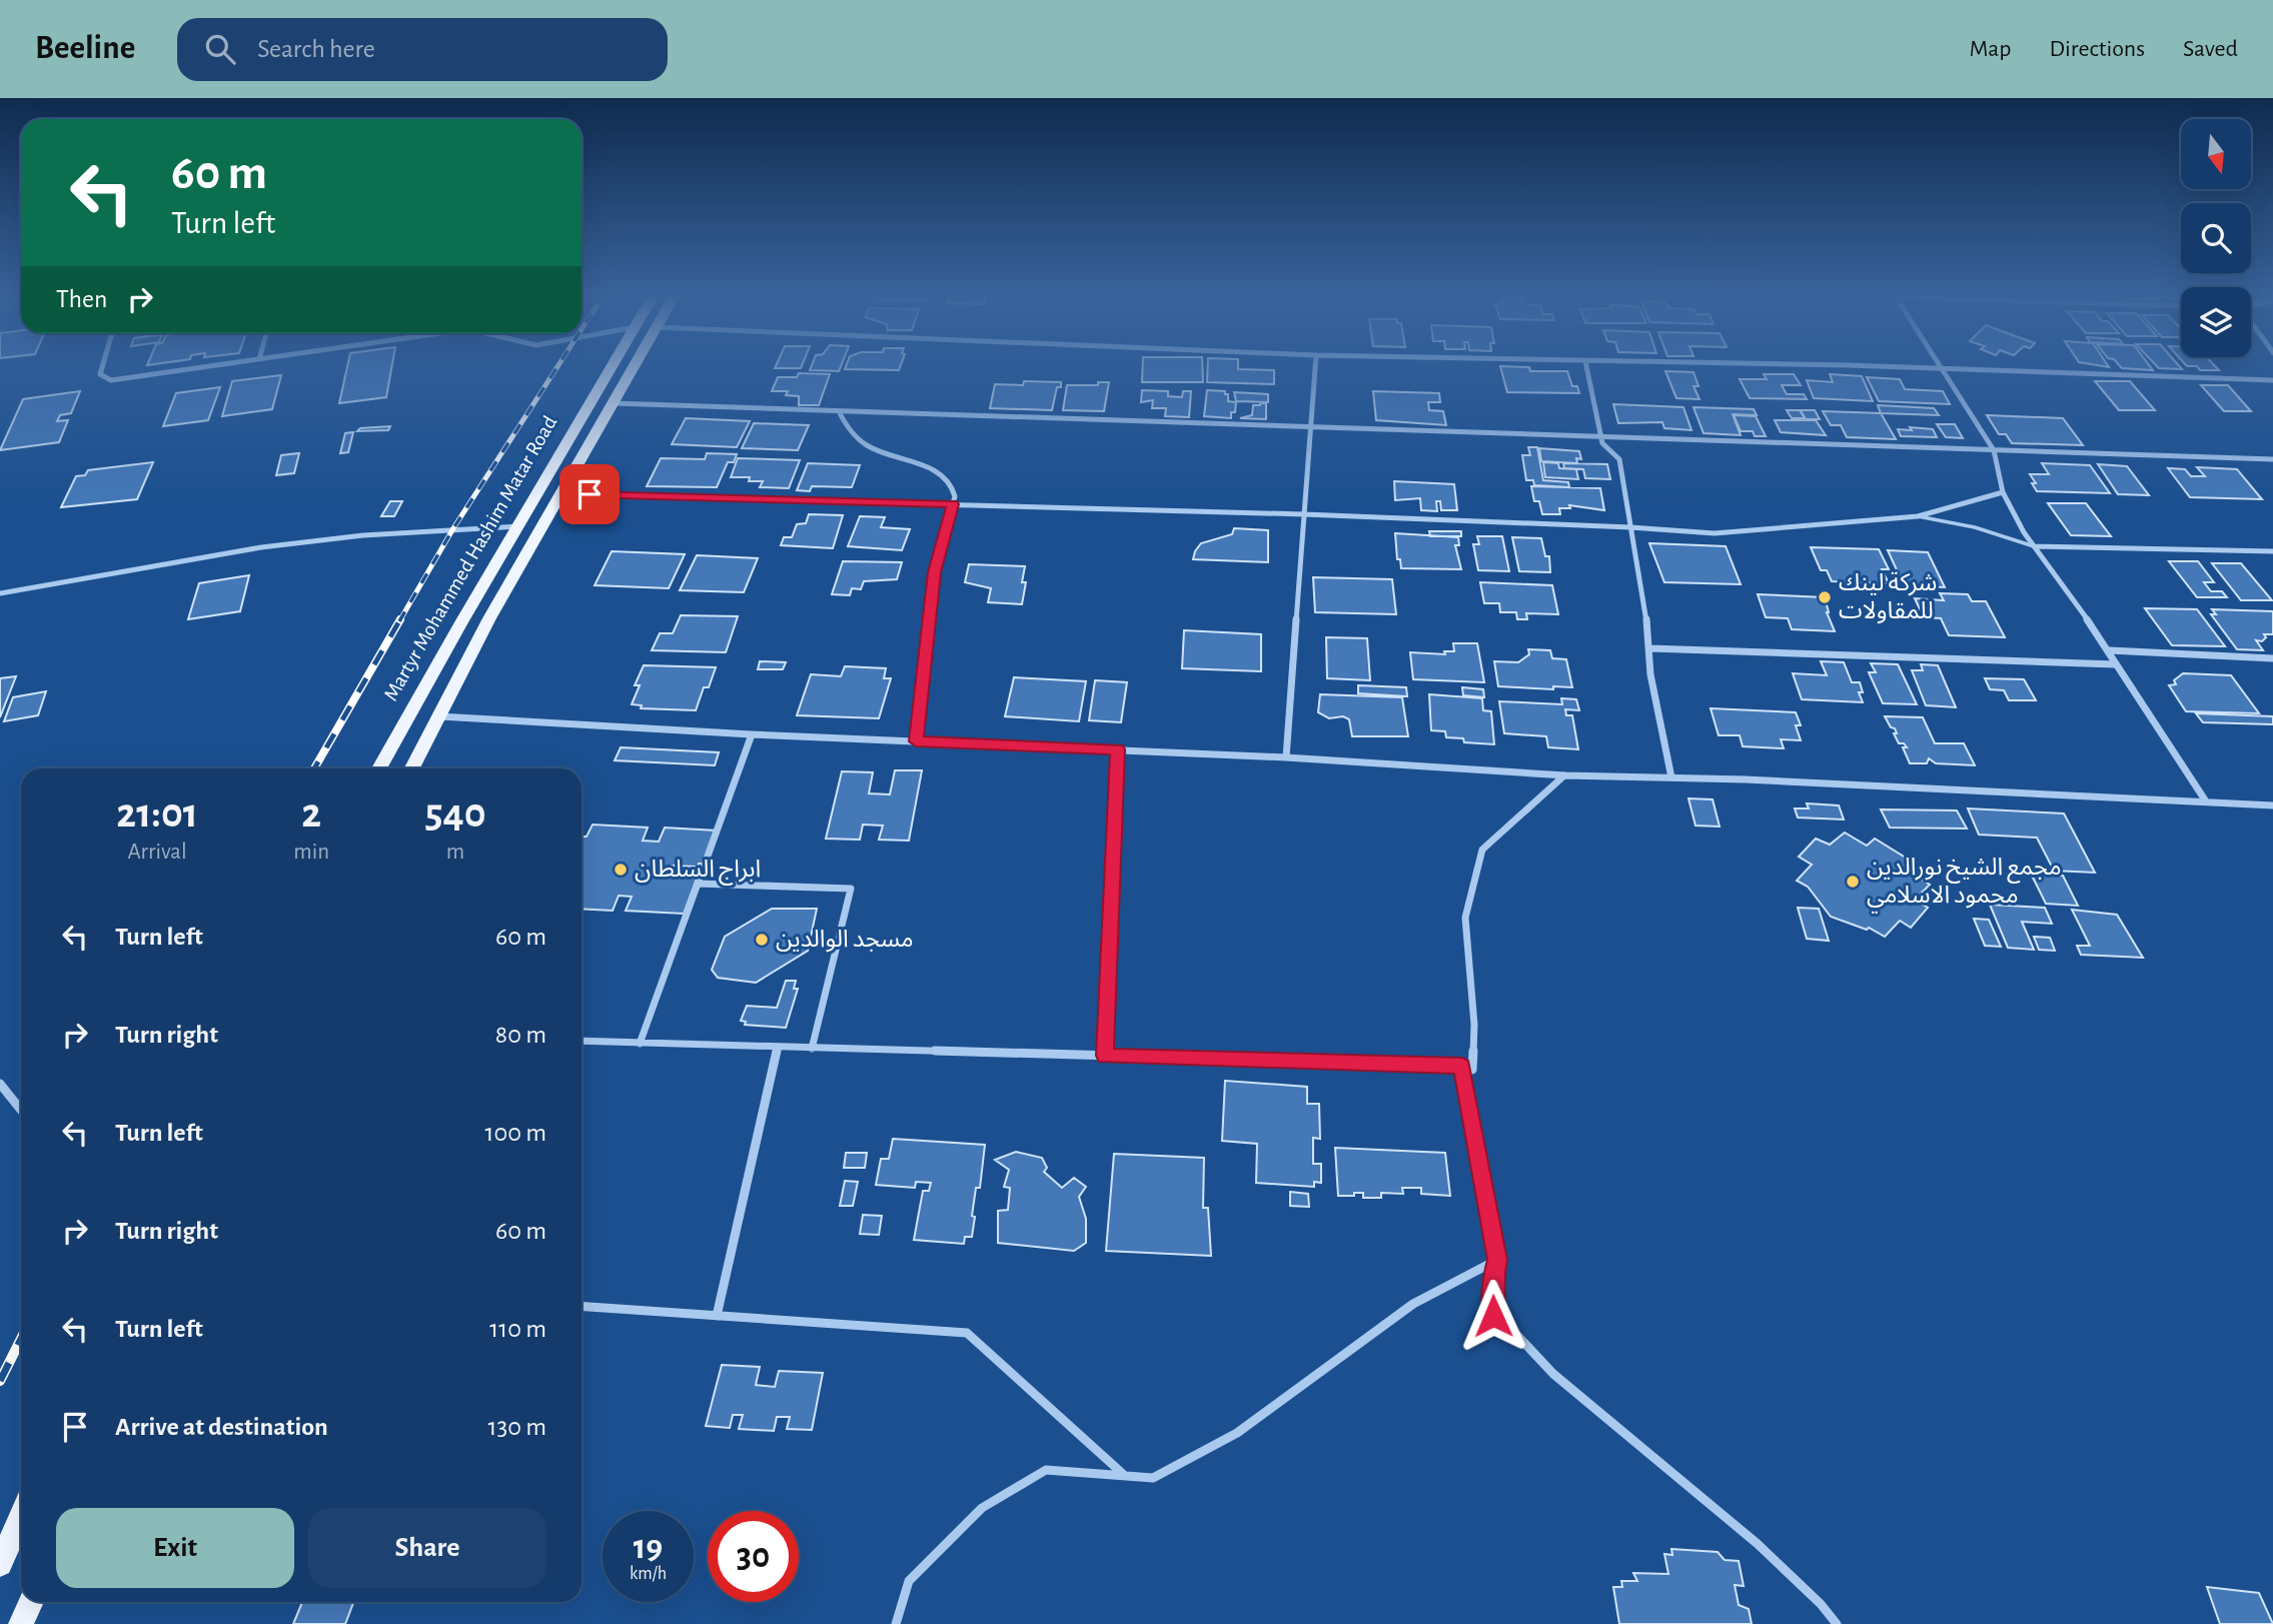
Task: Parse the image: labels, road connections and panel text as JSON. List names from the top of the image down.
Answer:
{
  "streets": {
    "main road": ["Martyr Mohammed Hashim Matar Road"]
  },
  "places": [
    "شركة لينك للمقاولات",
    "ابراج السلطان",
    "مجمع الشيخ نورالدين محمود الاسلامي",
    "مسجد الوالدين"
  ],
  "north": "bottom",
  "page": {
    "header": "Beeline",
    "search": "Search here",
    "nav": ["Map", "Directions", "Saved"],
    "turn": ["60 m", "Turn left"],
    "then": "Then",
    "eta": [
      "21:01",
      "Arrival",
      "2",
      "min",
      "540",
      "m"
    ],
    "list": [
      {
        "name": "Turn left",
        "value": "60 m"
      },
      {
        "name": "Turn right",
        "value": "80 m"
      },
      {
        "name": "Turn left",
        "value": "100 m"
      },
      {
        "name": "Turn right",
        "value": "60 m"
      },
      {
        "name": "Turn left",
        "value": "110 m"
      },
      {
        "name": "Arrive at destination",
        "value": "130 m"
      }
    ],
    "buttons": ["Exit", "Share"],
    "speed": "19 km/h",
    "limit": "30"
  }
}
